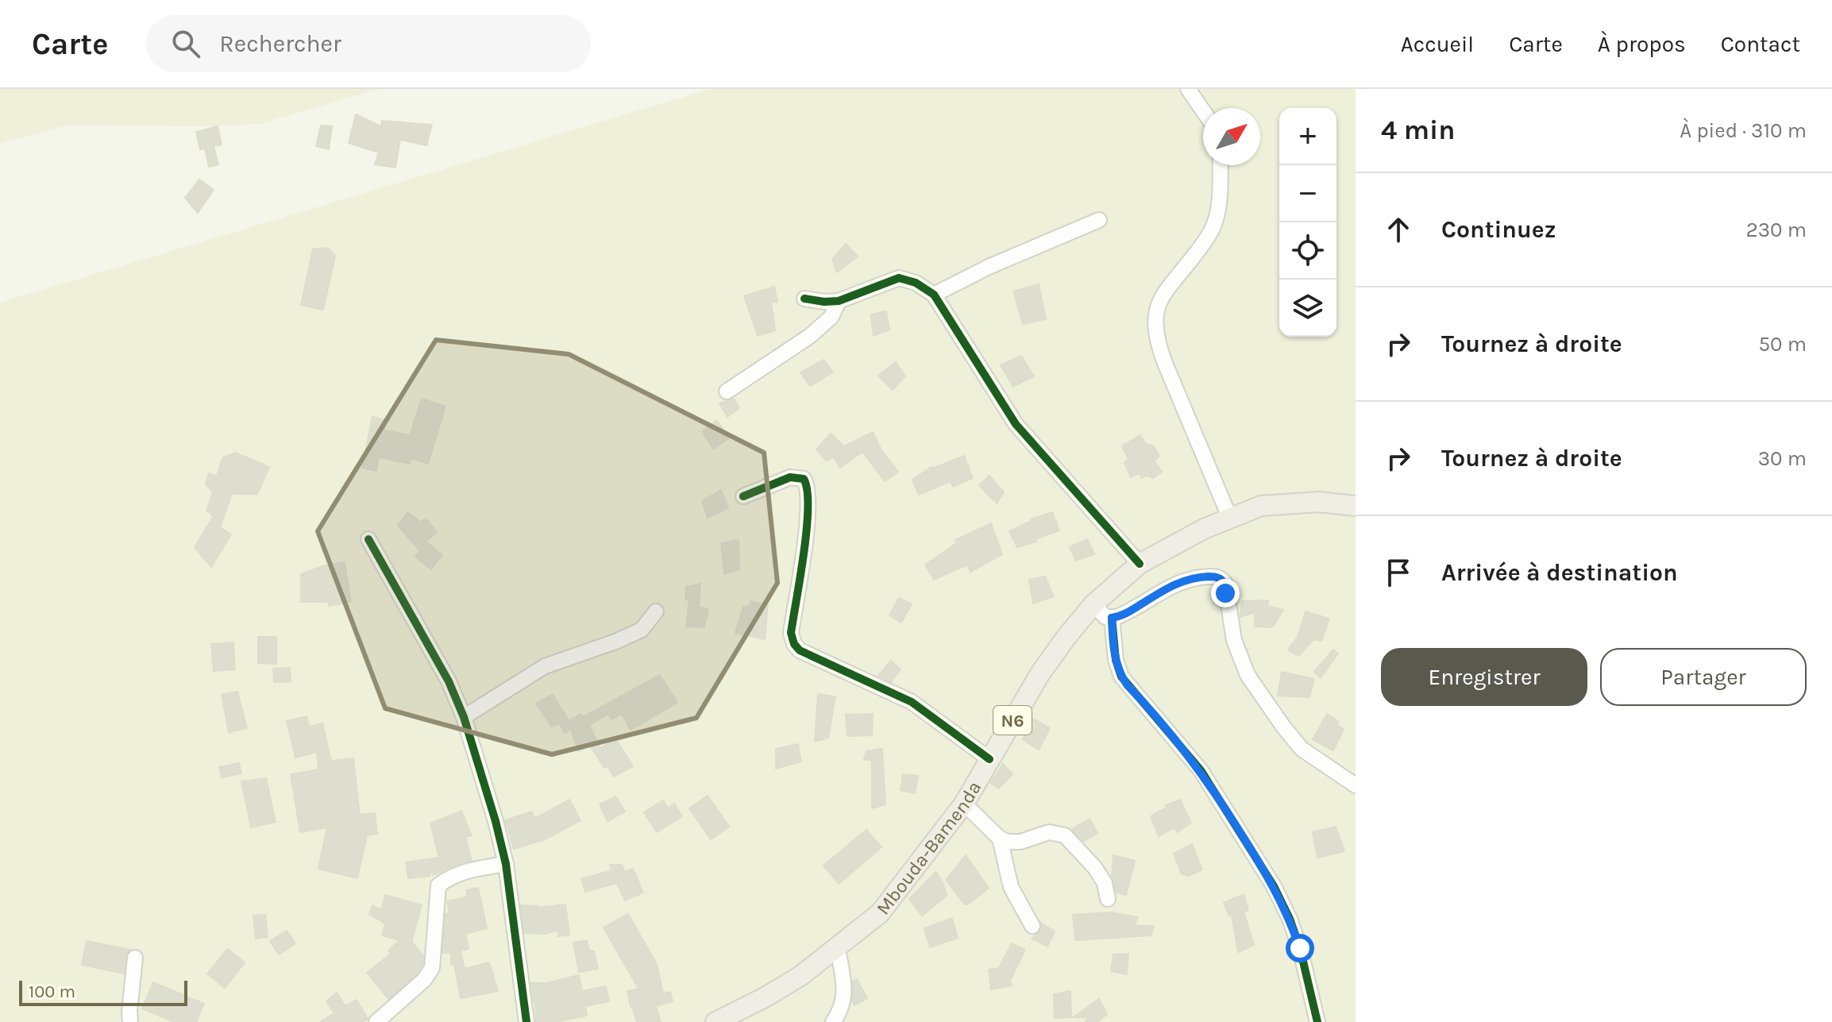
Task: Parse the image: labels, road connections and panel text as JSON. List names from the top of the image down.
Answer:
{
  "streets": {
    "highway": ["N6", "Mbouda-Bamenda"]
  },
  "scale_bar": "100 m",
  "north": "top right",
  "page": {
    "header": "Carte",
    "search": "Rechercher",
    "nav": [
      "Accueil",
      "Carte",
      "À propos",
      "Contact"
    ],
    "heading": ["4 min", "À pied · 310 m"],
    "map_buttons": ["+", "−"],
    "list": [
      ["Continuez", "230 m"],
      ["Tournez à droite", "50 m"],
      ["Tournez à droite", "30 m"],
      "Arrivée à destination"
    ],
    "buttons": ["Enregistrer", "Partager"],
    "scale": "100 m"
  }
}
